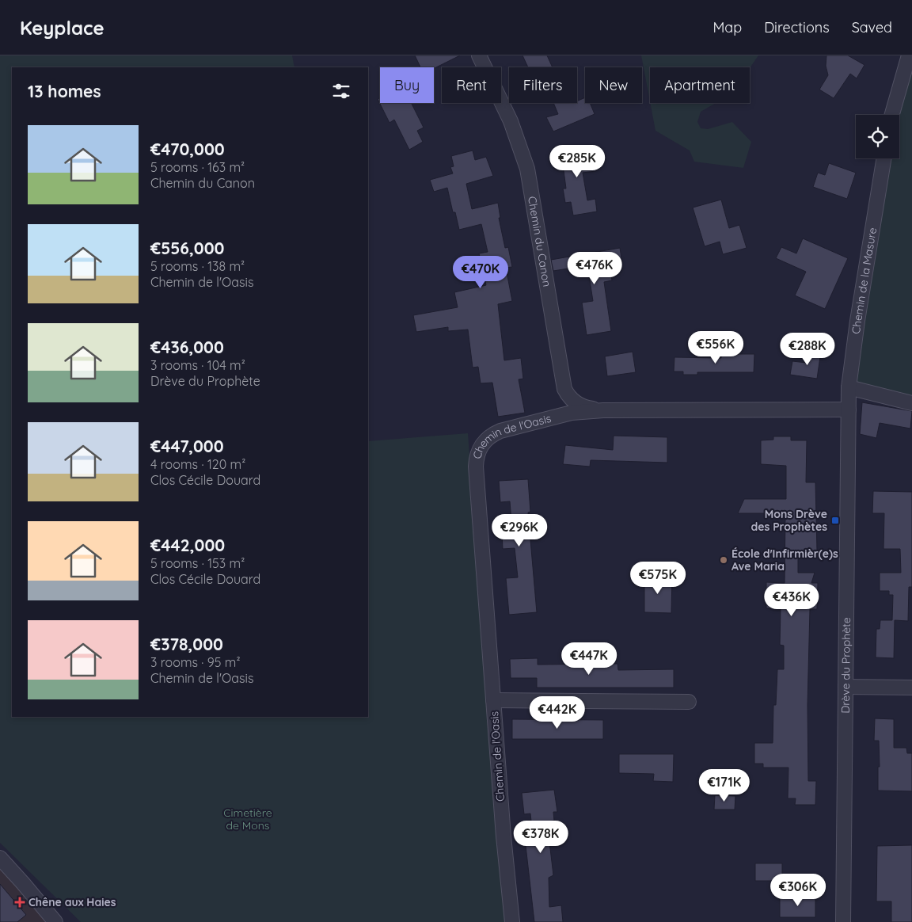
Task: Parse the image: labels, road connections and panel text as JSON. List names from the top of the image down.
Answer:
{
  "streets": {
    "street": [
      "Chemin du Canon",
      "Chemin de la Masure",
      "Chemin de l'Oasis",
      "Drève du Prophète"
    ]
  },
  "crossings": [
    ["Chemin du Canon", "Chemin de l'Oasis"],
    ["Chemin de la Masure", "Chemin de l'Oasis"],
    ["Chemin de la Masure", "Drève du Prophète"],
    ["Chemin de l'Oasis", "Drève du Prophète"]
  ],
  "parks": ["Cimetière de Mons"],
  "places": {
    "transit": ["Mons Drève des Prophètes"],
    "other": ["École d'Infirmièr(e)s Ave Maria"],
    "health": ["Chêne aux Haies"]
  },
  "page": {
    "header": "Keyplace",
    "nav": ["Map", "Directions", "Saved"],
    "chip": [
      "Buy",
      "Rent",
      "Filters",
      "New",
      "Apartment"
    ],
    "heading": "13 homes",
    "list": [
      {
        "name": "€470,000",
        "note": "5 rooms · 163 m² · Chemin du Canon"
      },
      {
        "name": "€556,000",
        "note": "5 rooms · 138 m² · Chemin de l'Oasis"
      },
      {
        "name": "€436,000",
        "note": "3 rooms · 104 m² · Drève du Prophète"
      },
      {
        "name": "€447,000",
        "note": "4 rooms · 120 m² · Clos Cécile Douard"
      },
      {
        "name": "€442,000",
        "note": "5 rooms · 153 m² · Clos Cécile Douard"
      },
      {
        "name": "€378,000",
        "note": "3 rooms · 95 m² · Chemin de l'Oasis"
      }
    ],
    "price": [
      "€285K",
      "€476K",
      "€470K",
      "€556K",
      "€288K",
      "€296K",
      "€575K",
      "€436K",
      "€447K",
      "€442K",
      "€171K",
      "€378K",
      "€306K"
    ]
  }
}
